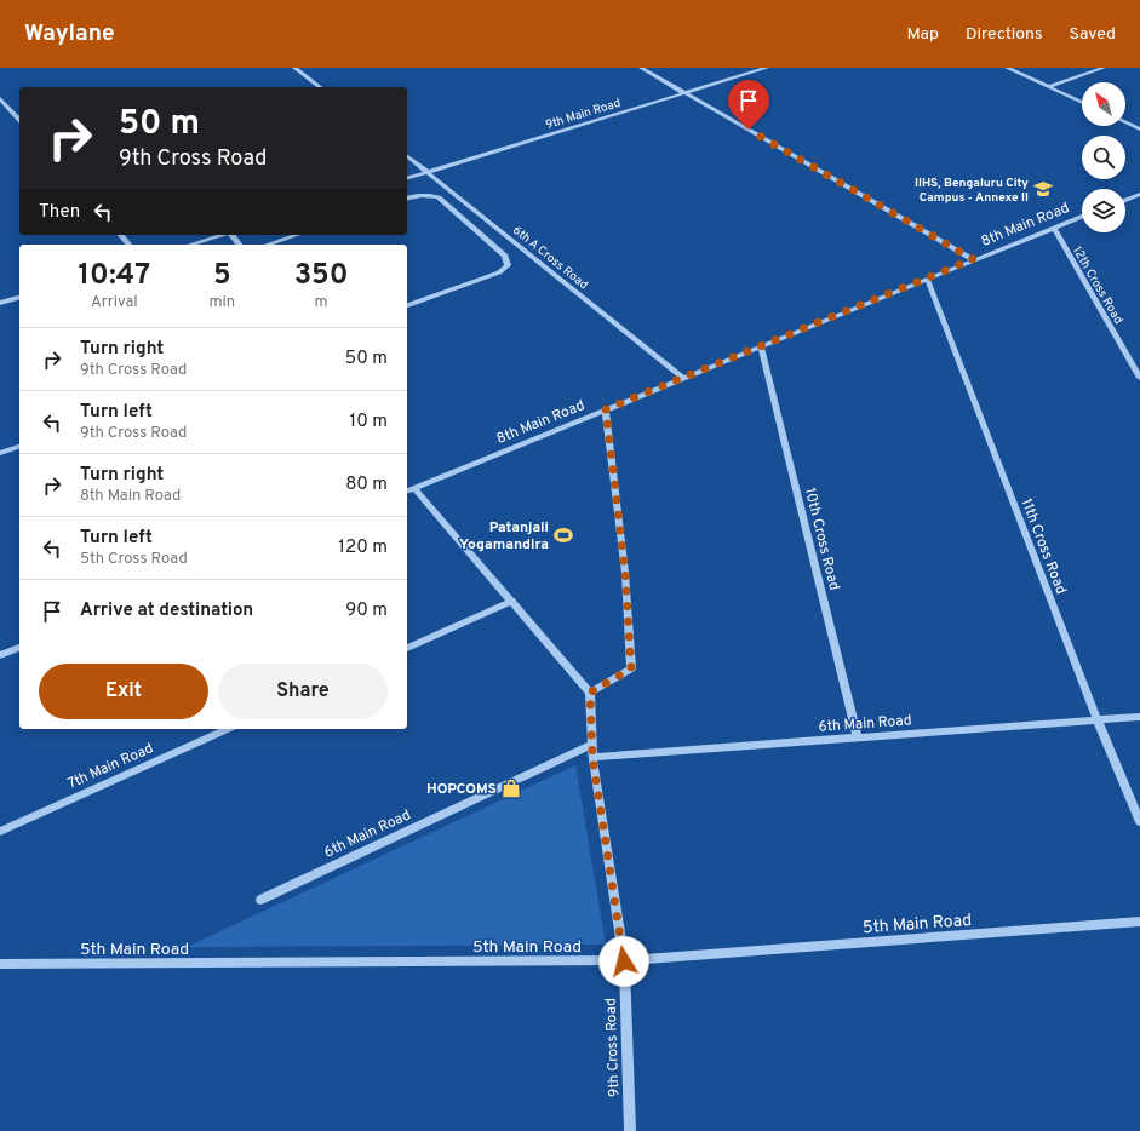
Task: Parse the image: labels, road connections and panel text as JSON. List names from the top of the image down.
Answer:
{
  "streets": {
    "street": [
      "9th Main Road",
      "8th Main Road",
      "6th A Cross Road",
      "12th Cross Road",
      "10th Cross Road",
      "11th Cross Road",
      "6th Main Road",
      "7th Main Road",
      "5th Main Road",
      "9th Cross Road"
    ]
  },
  "crossings": [
    ["9th Main Road", "6th A Cross Road"],
    ["8th Main Road", "6th A Cross Road"],
    ["8th Main Road", "12th Cross Road"],
    ["8th Main Road", "10th Cross Road"],
    ["8th Main Road", "11th Cross Road"],
    ["10th Cross Road", "6th Main Road"],
    ["11th Cross Road", "6th Main Road"],
    ["6th Main Road", "9th Cross Road"],
    ["5th Main Road", "9th Cross Road"]
  ],
  "places": {
    "school or university": ["IIHS, Bengaluru City Campus - Annexe II"],
    "sports": ["Patanjali Yogamandira"],
    "shop": ["HOPCOMS"]
  },
  "north": "top left",
  "page": {
    "header": "Waylane",
    "nav": ["Map", "Directions", "Saved"],
    "turn": ["50 m", "9th Cross Road"],
    "then": "Then",
    "eta": [
      "10:47",
      "Arrival",
      "5",
      "min",
      "350",
      "m"
    ],
    "list": [
      {
        "name": "Turn right",
        "note": "9th Cross Road",
        "value": "50 m"
      },
      {
        "name": "Turn left",
        "note": "9th Cross Road",
        "value": "10 m"
      },
      {
        "name": "Turn right",
        "note": "8th Main Road",
        "value": "80 m"
      },
      {
        "name": "Turn left",
        "note": "5th Cross Road",
        "value": "120 m"
      },
      {
        "name": "Arrive at destination",
        "value": "90 m"
      }
    ],
    "buttons": ["Exit", "Share"]
  }
}
